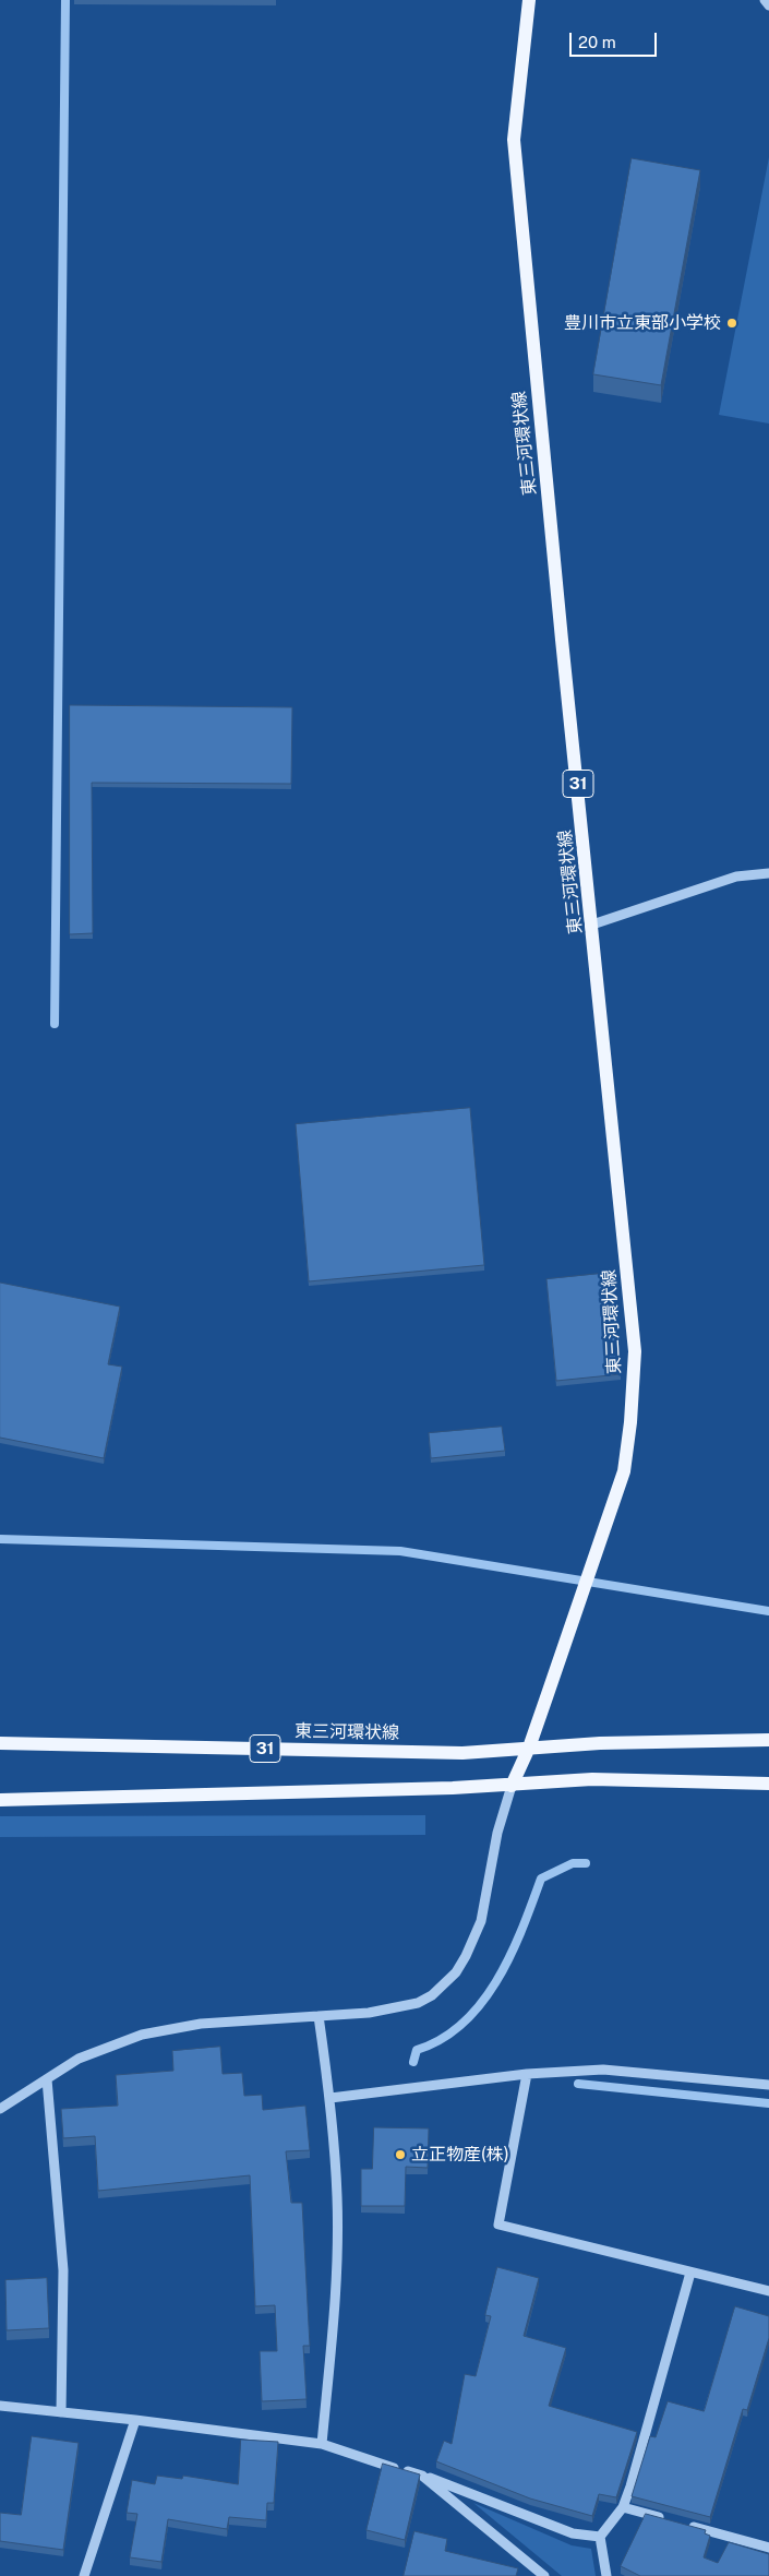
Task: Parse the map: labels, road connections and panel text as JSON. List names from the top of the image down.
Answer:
{
  "streets": {
    "main road": ["東三河環状線", "31"]
  },
  "places": ["豊川市立東部小学校", "立正物産(株)"],
  "scale_bar": "20 m"
}
